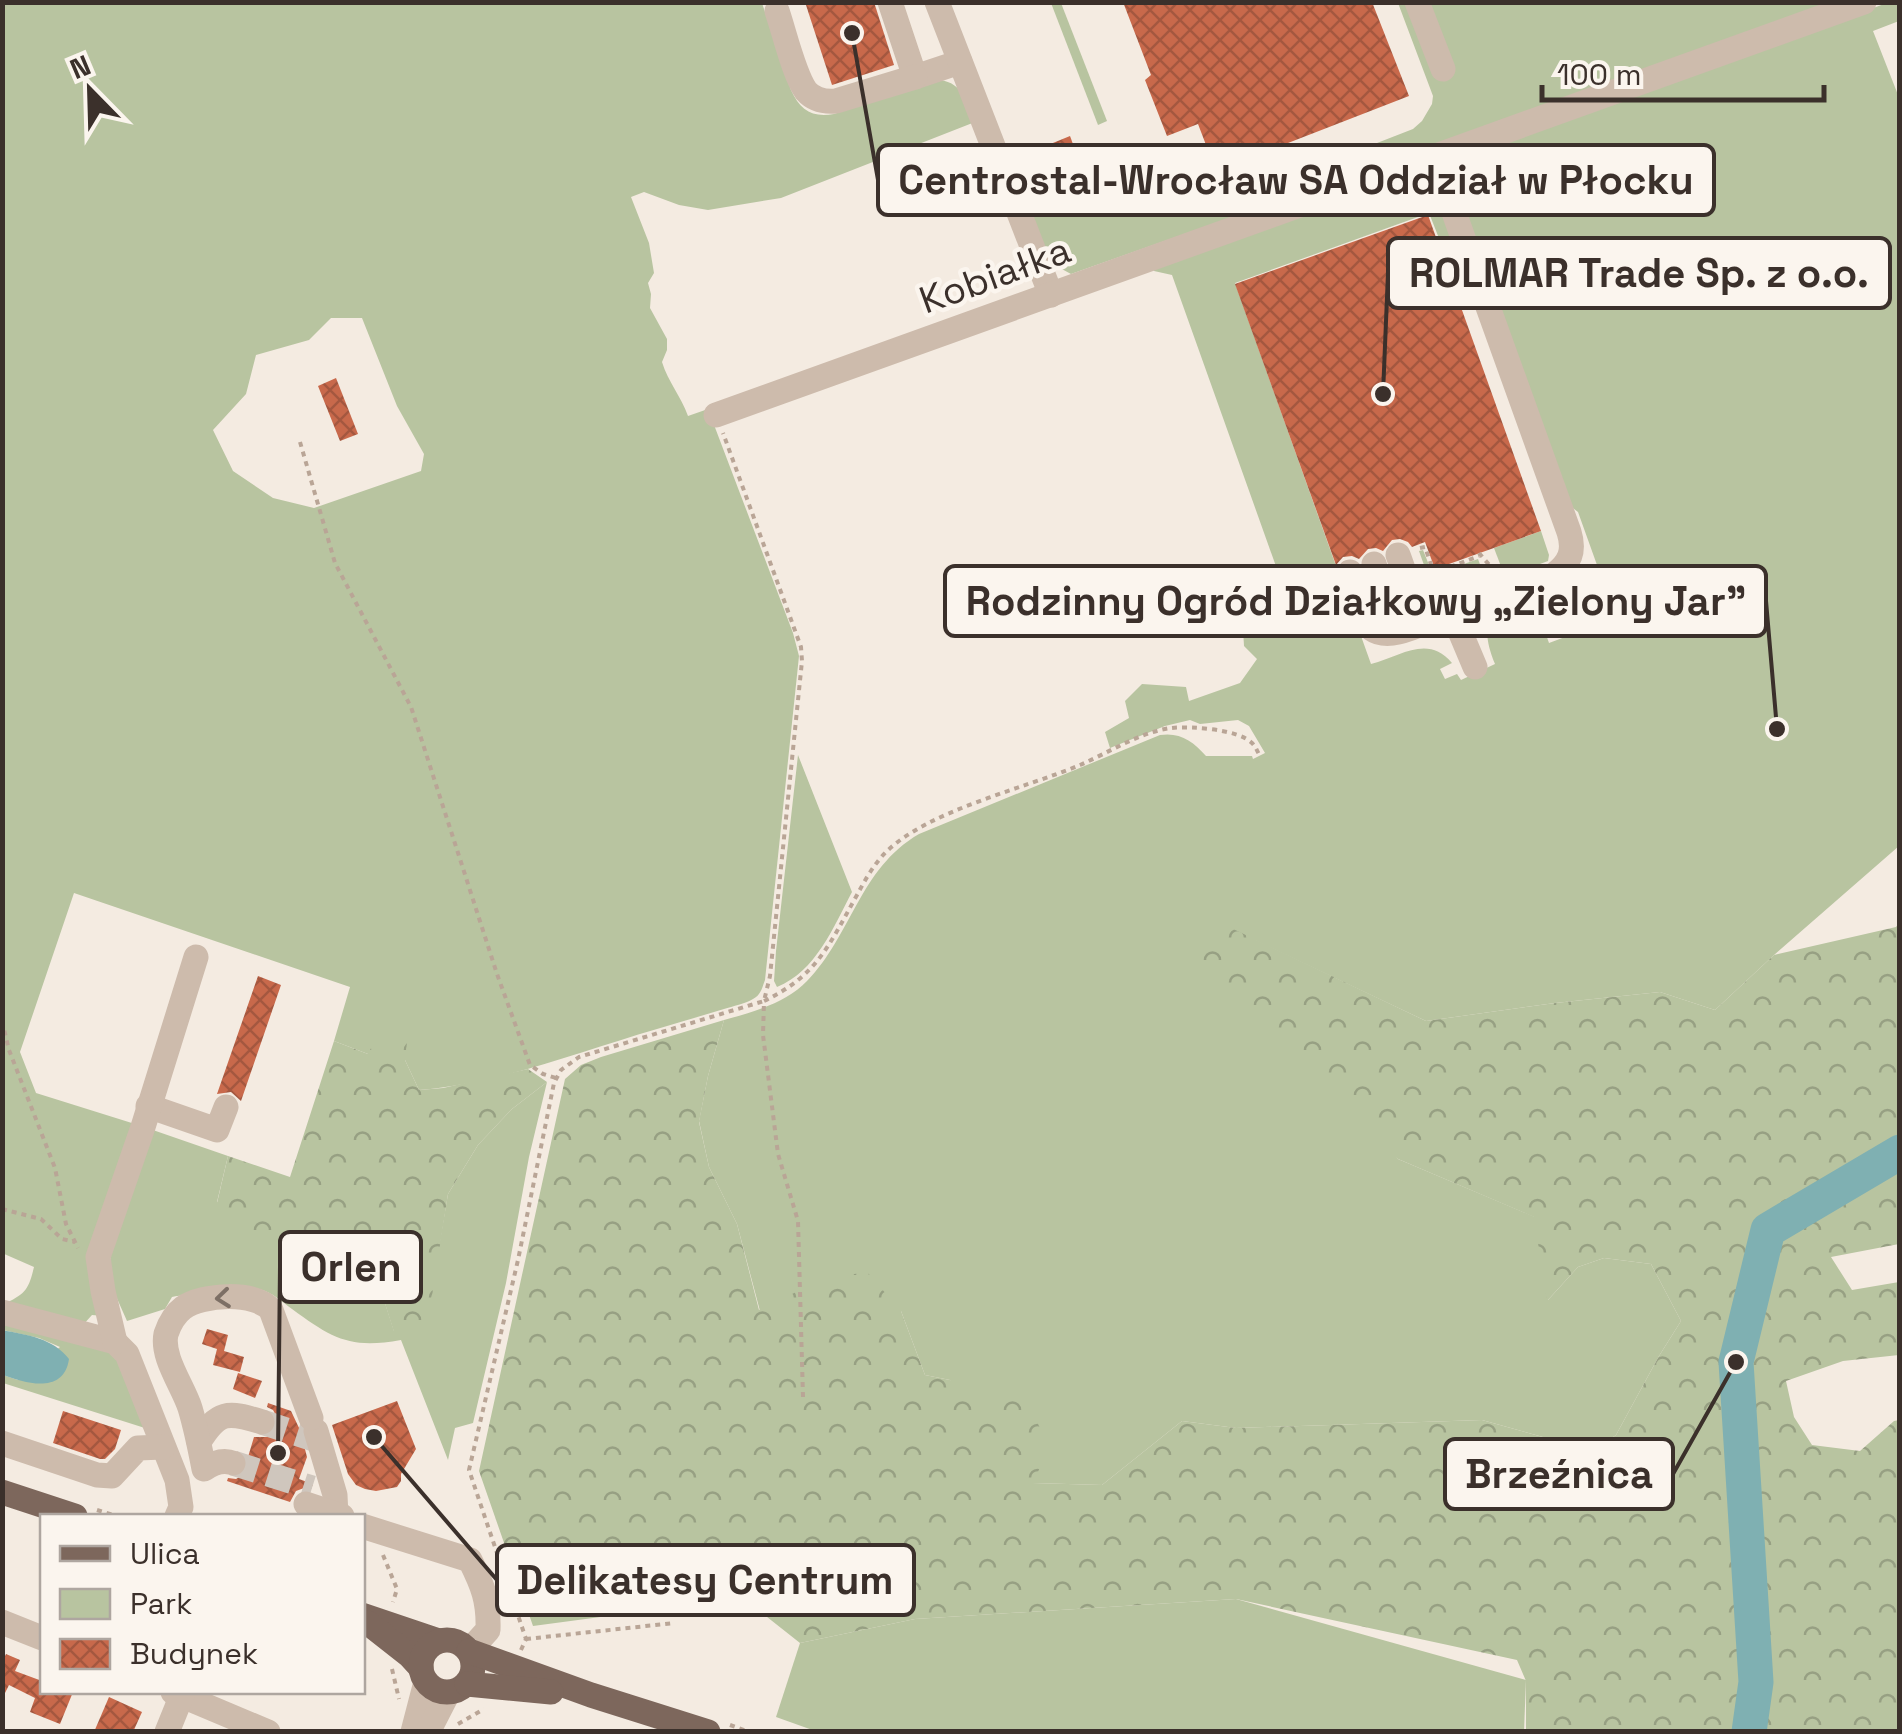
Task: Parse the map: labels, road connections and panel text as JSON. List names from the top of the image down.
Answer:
{
  "streets": {
    "street": ["Kobiałka"]
  },
  "places": [
    "Centrostal-Wrocław SA Oddział w Płocku",
    "ROLMAR Trade Sp. z o.o.",
    "Rodzinny Ogród Działkowy „Zielony Jar”",
    "Brzeźnica",
    "Delikatesy Centrum",
    "Orlen"
  ],
  "legend": ["Ulica", "Park", "Budynek"],
  "scale_bar": "100 m",
  "north": "top left"
}
